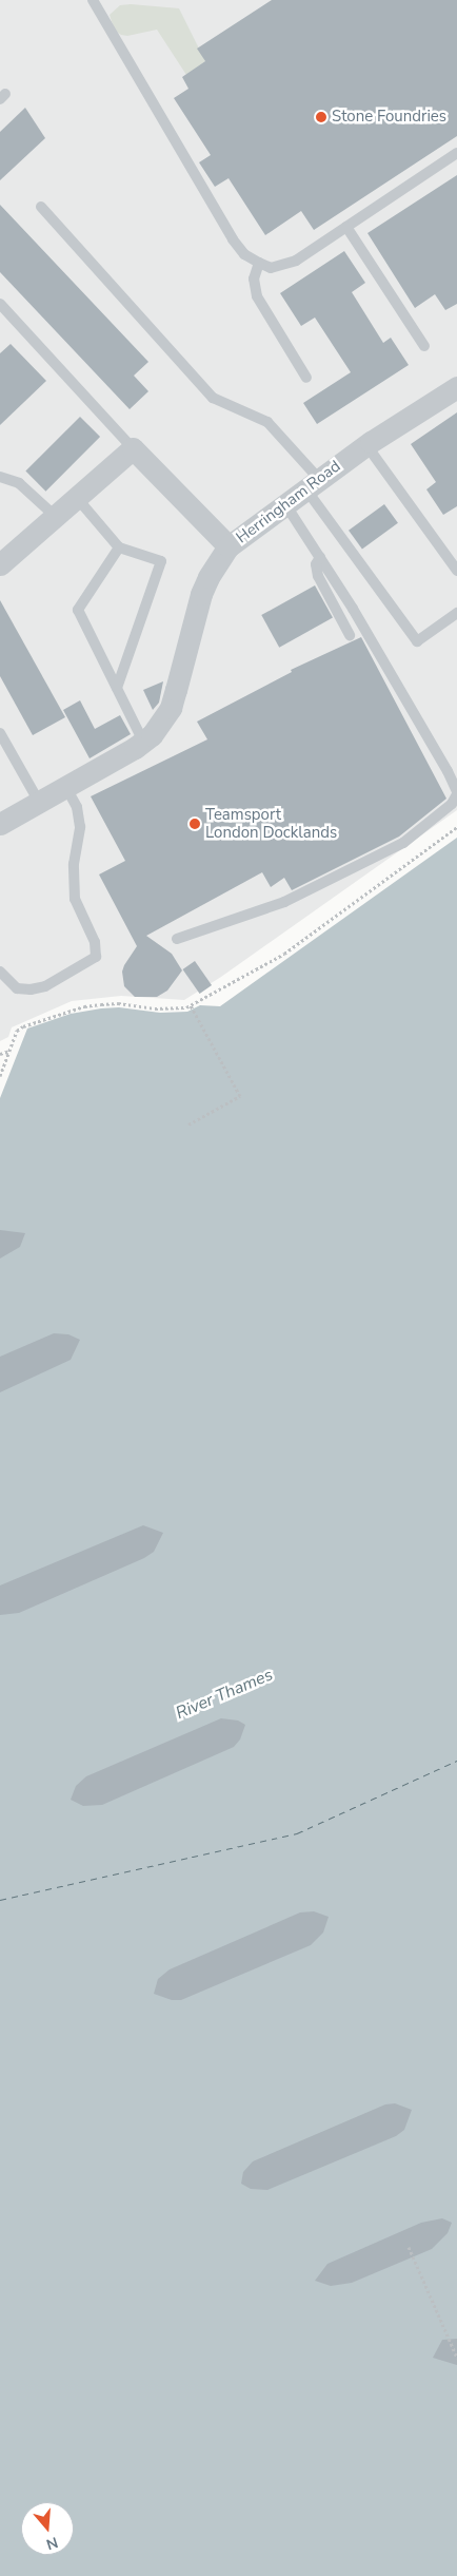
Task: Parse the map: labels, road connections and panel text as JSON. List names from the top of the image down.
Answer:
{
  "streets": {
    "street": ["Herringham Road"]
  },
  "water": ["River Thames"],
  "places": ["Stone Foundries", "Teamsport London Docklands"],
  "north": "bottom"
}
